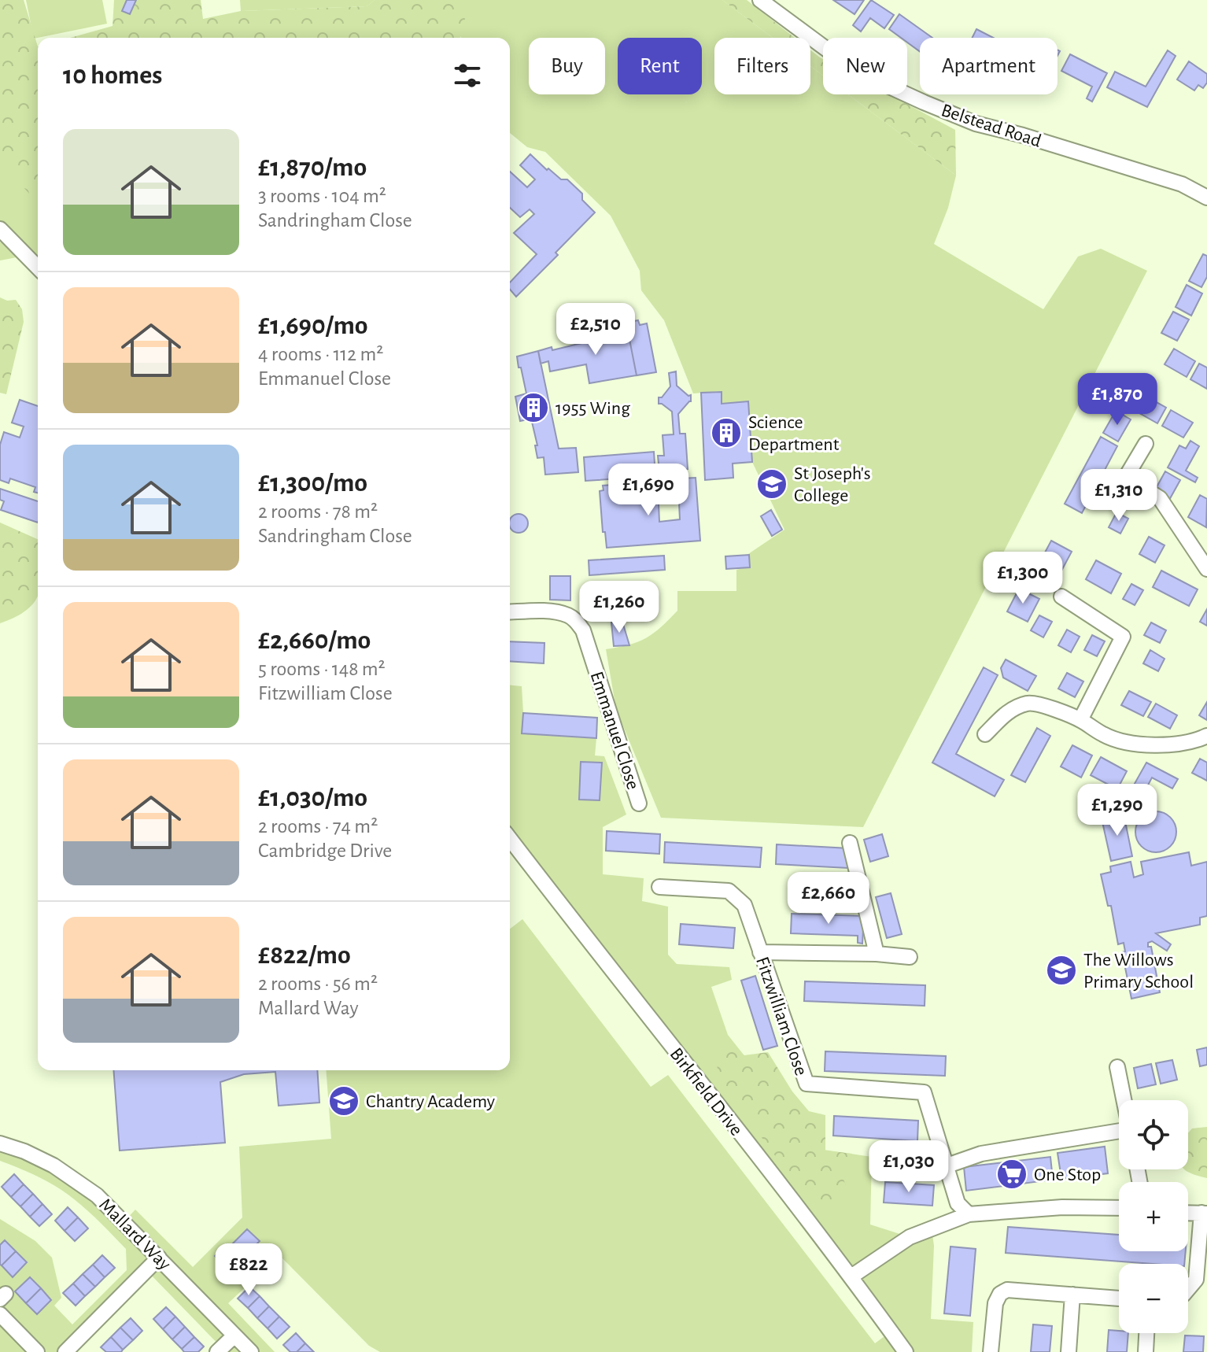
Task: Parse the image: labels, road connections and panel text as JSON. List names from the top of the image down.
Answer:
{
  "streets": {
    "street": [
      "Belstead Road",
      "Emmanuel Close",
      "Fitzwilliam Close",
      "Birkfield Drive",
      "Mallard Way"
    ]
  },
  "places": {
    "building": ["1955 Wing", "Science Department"],
    "school or university": ["St Joseph's College", "The Willows Primary School", "Chantry Academy"],
    "supermarket": ["One Stop"]
  },
  "page": {
    "chip": [
      "Buy",
      "Rent",
      "Filters",
      "New",
      "Apartment"
    ],
    "heading": "10 homes",
    "list": [
      {
        "name": "£1,870/mo",
        "note": "3 rooms · 104 m² · Sandringham Close"
      },
      {
        "name": "£1,690/mo",
        "note": "4 rooms · 112 m² · Emmanuel Close"
      },
      {
        "name": "£1,300/mo",
        "note": "2 rooms · 78 m² · Sandringham Close"
      },
      {
        "name": "£2,660/mo",
        "note": "5 rooms · 148 m² · Fitzwilliam Close"
      },
      {
        "name": "£1,030/mo",
        "note": "2 rooms · 74 m² · Cambridge Drive"
      },
      {
        "name": "£822/mo",
        "note": "2 rooms · 56 m² · Mallard Way"
      }
    ],
    "price": [
      "£2,510",
      "£1,870",
      "£1,690",
      "£1,310",
      "£1,300",
      "£1,260",
      "£1,290",
      "£2,660",
      "£1,030",
      "£822"
    ],
    "map_buttons": ["+", "−"]
  }
}
